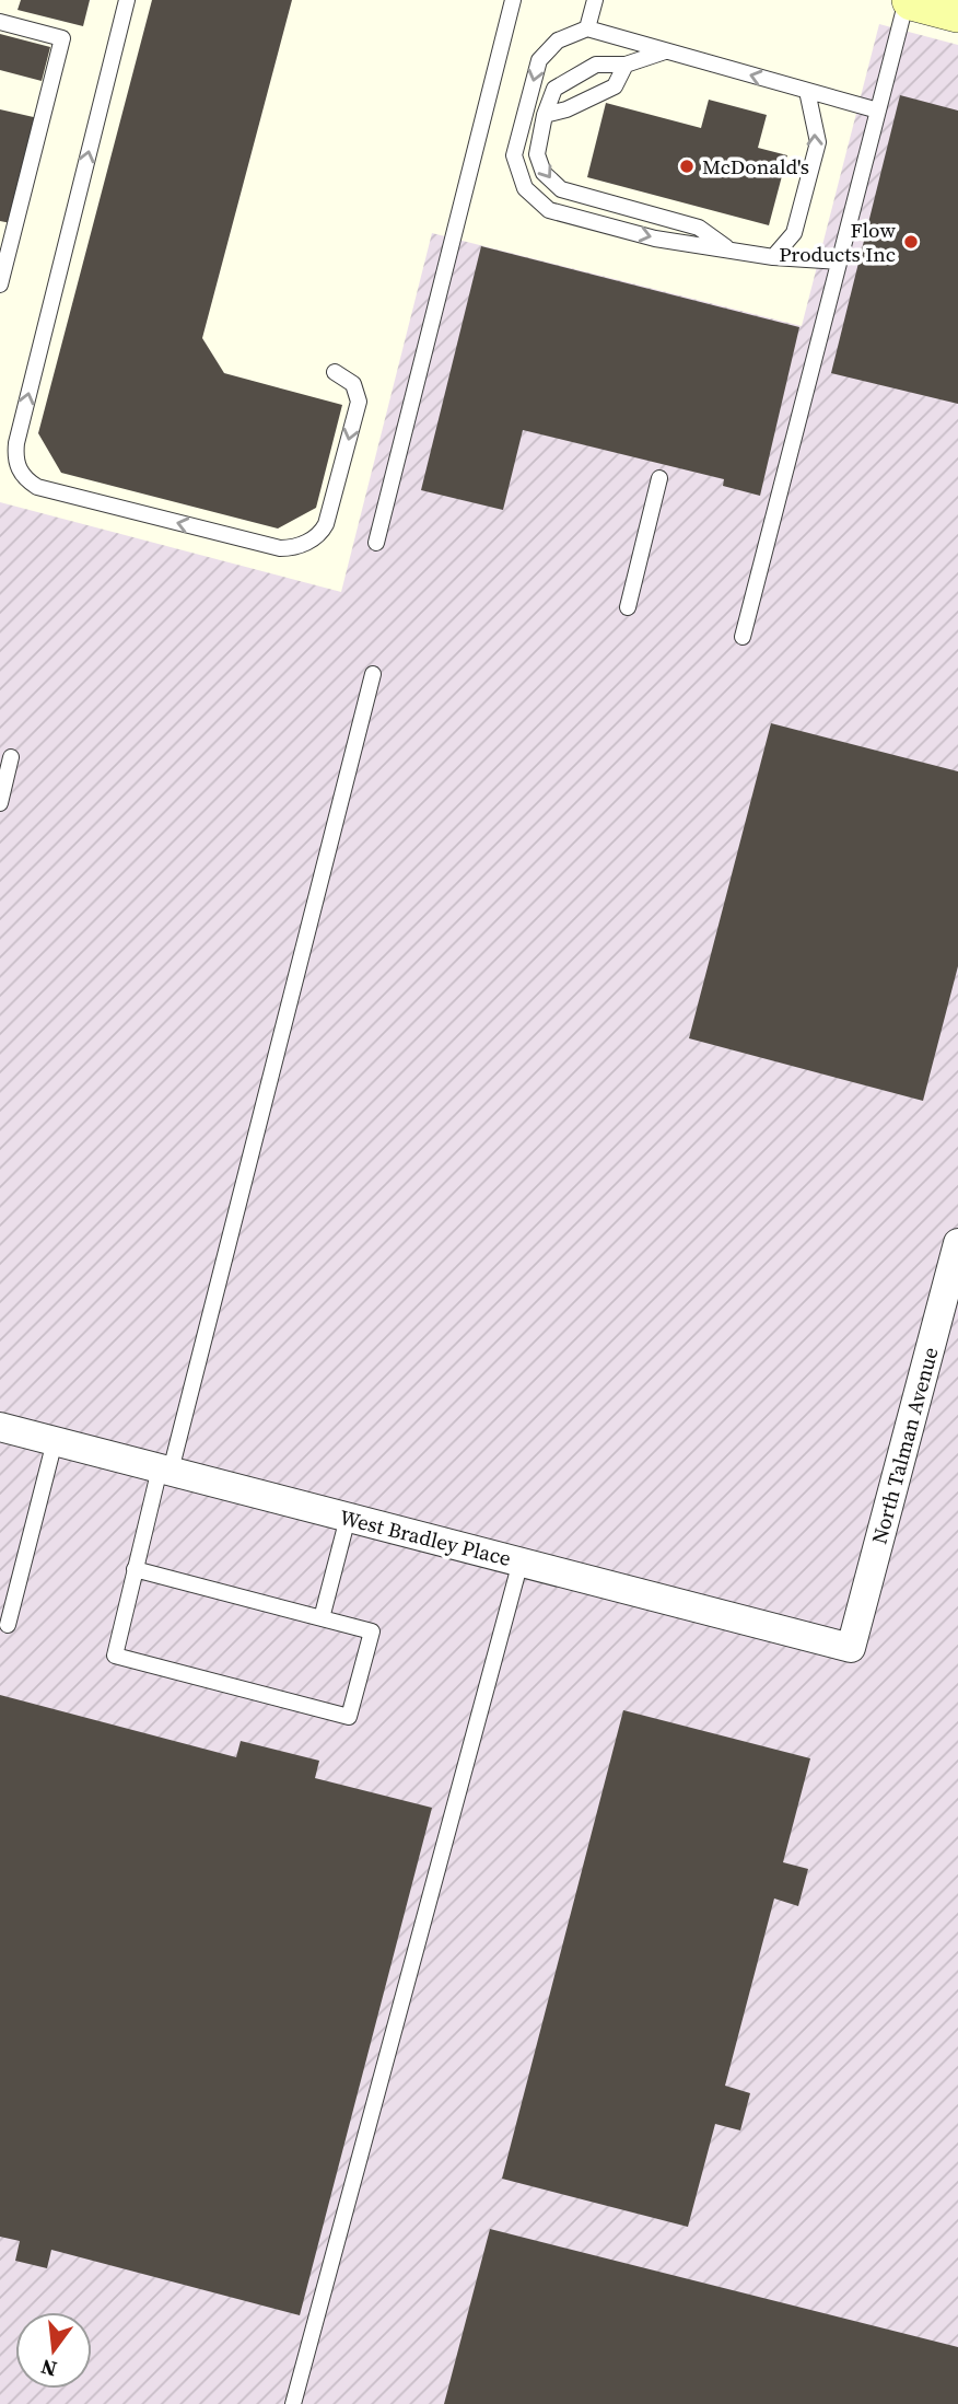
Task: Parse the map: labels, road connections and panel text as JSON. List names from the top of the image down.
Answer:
{
  "streets": {
    "street": ["North Talman Avenue", "West Bradley Place"]
  },
  "crossings": [
    ["North Talman Avenue", "West Bradley Place"]
  ],
  "places": ["McDonald's", "Flow Products Inc"],
  "north": "bottom"
}
